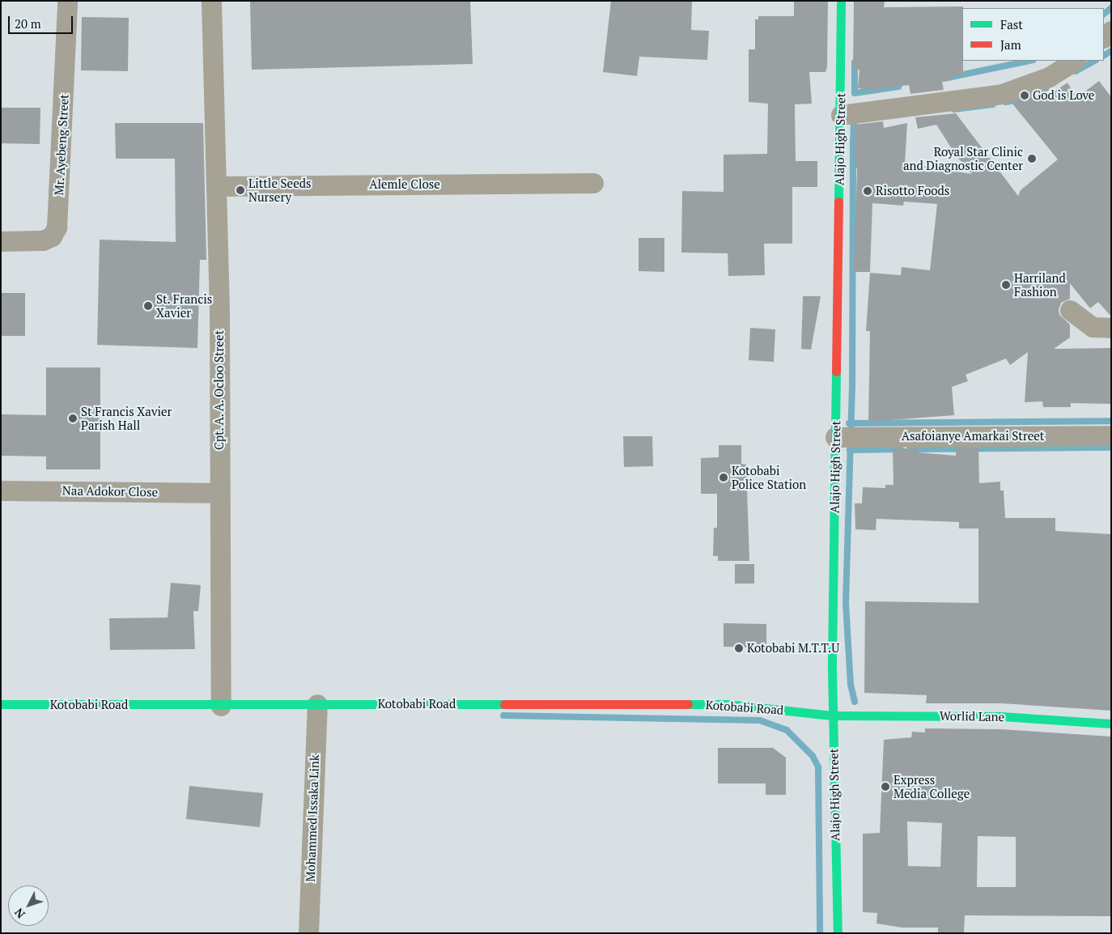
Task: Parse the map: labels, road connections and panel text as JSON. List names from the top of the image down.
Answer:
{
  "streets": {
    "street": [
      "Alajo High Street",
      "Mr. Ayebeng Street",
      "Alemle Close",
      "Cpt. A. A. Ocloo Street",
      "Asafoianye Amarkai Street",
      "Naa Adokor Close",
      "Kotobabi Road",
      "Worlid Lane",
      "Mohammed Issaka Link"
    ]
  },
  "crossings": [
    ["Alajo High Street", "Asafoianye Amarkai Street"],
    ["Alajo High Street", "Kotobabi Road"],
    ["Alajo High Street", "Worlid Lane"],
    ["Alemle Close", "Cpt. A. A. Ocloo Street"],
    ["Cpt. A. A. Ocloo Street", "Naa Adokor Close"],
    ["Cpt. A. A. Ocloo Street", "Kotobabi Road"],
    ["Kotobabi Road", "Worlid Lane"],
    ["Kotobabi Road", "Mohammed Issaka Link"]
  ],
  "places": [
    "God is Love",
    "Royal Star Clinic and Diagnostic Center",
    "Little Seeds Nursery",
    "Risotto Foods",
    "Harriland Fashion",
    "St. Francis Xavier",
    "St Francis Xavier Parish Hall",
    "Kotobabi Police Station",
    "Kotobabi M.T.T.U",
    "Express Media College"
  ],
  "legend": ["Fast", "Jam"],
  "scale_bar": "20 m",
  "north": "bottom left"
}
